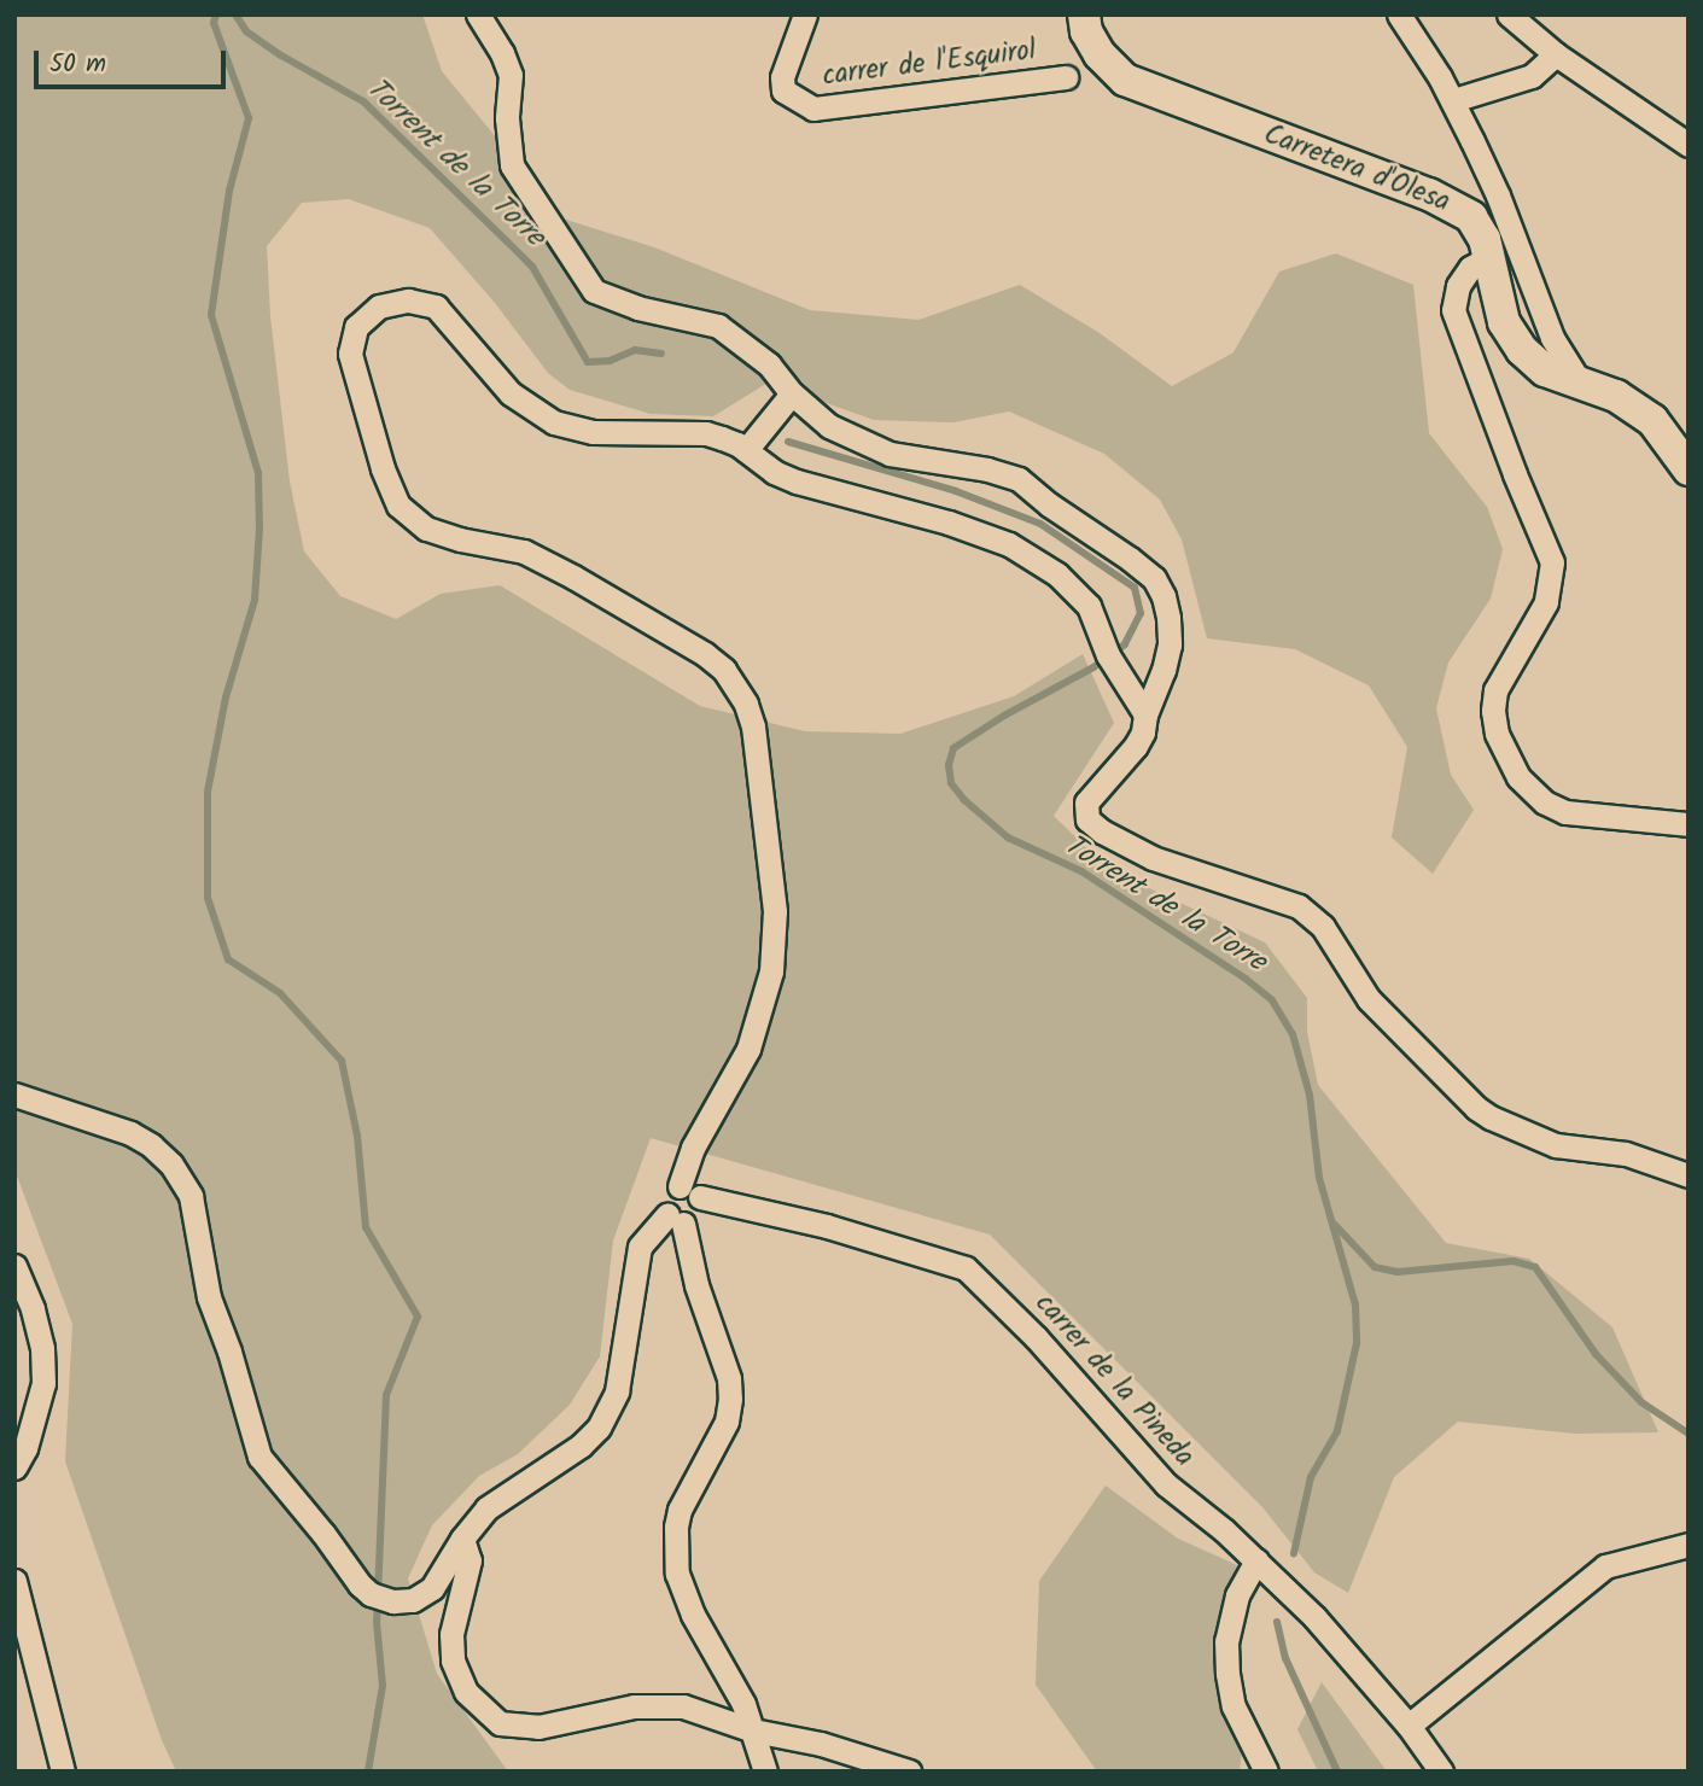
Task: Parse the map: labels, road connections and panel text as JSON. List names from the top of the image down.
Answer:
{
  "streets": {
    "street": ["carrer de l'Esquirol", "Carretera d'Olesa", "carrer de la Pineda"]
  },
  "water": ["Torrent de la Torre"],
  "scale_bar": "50 m"
}
